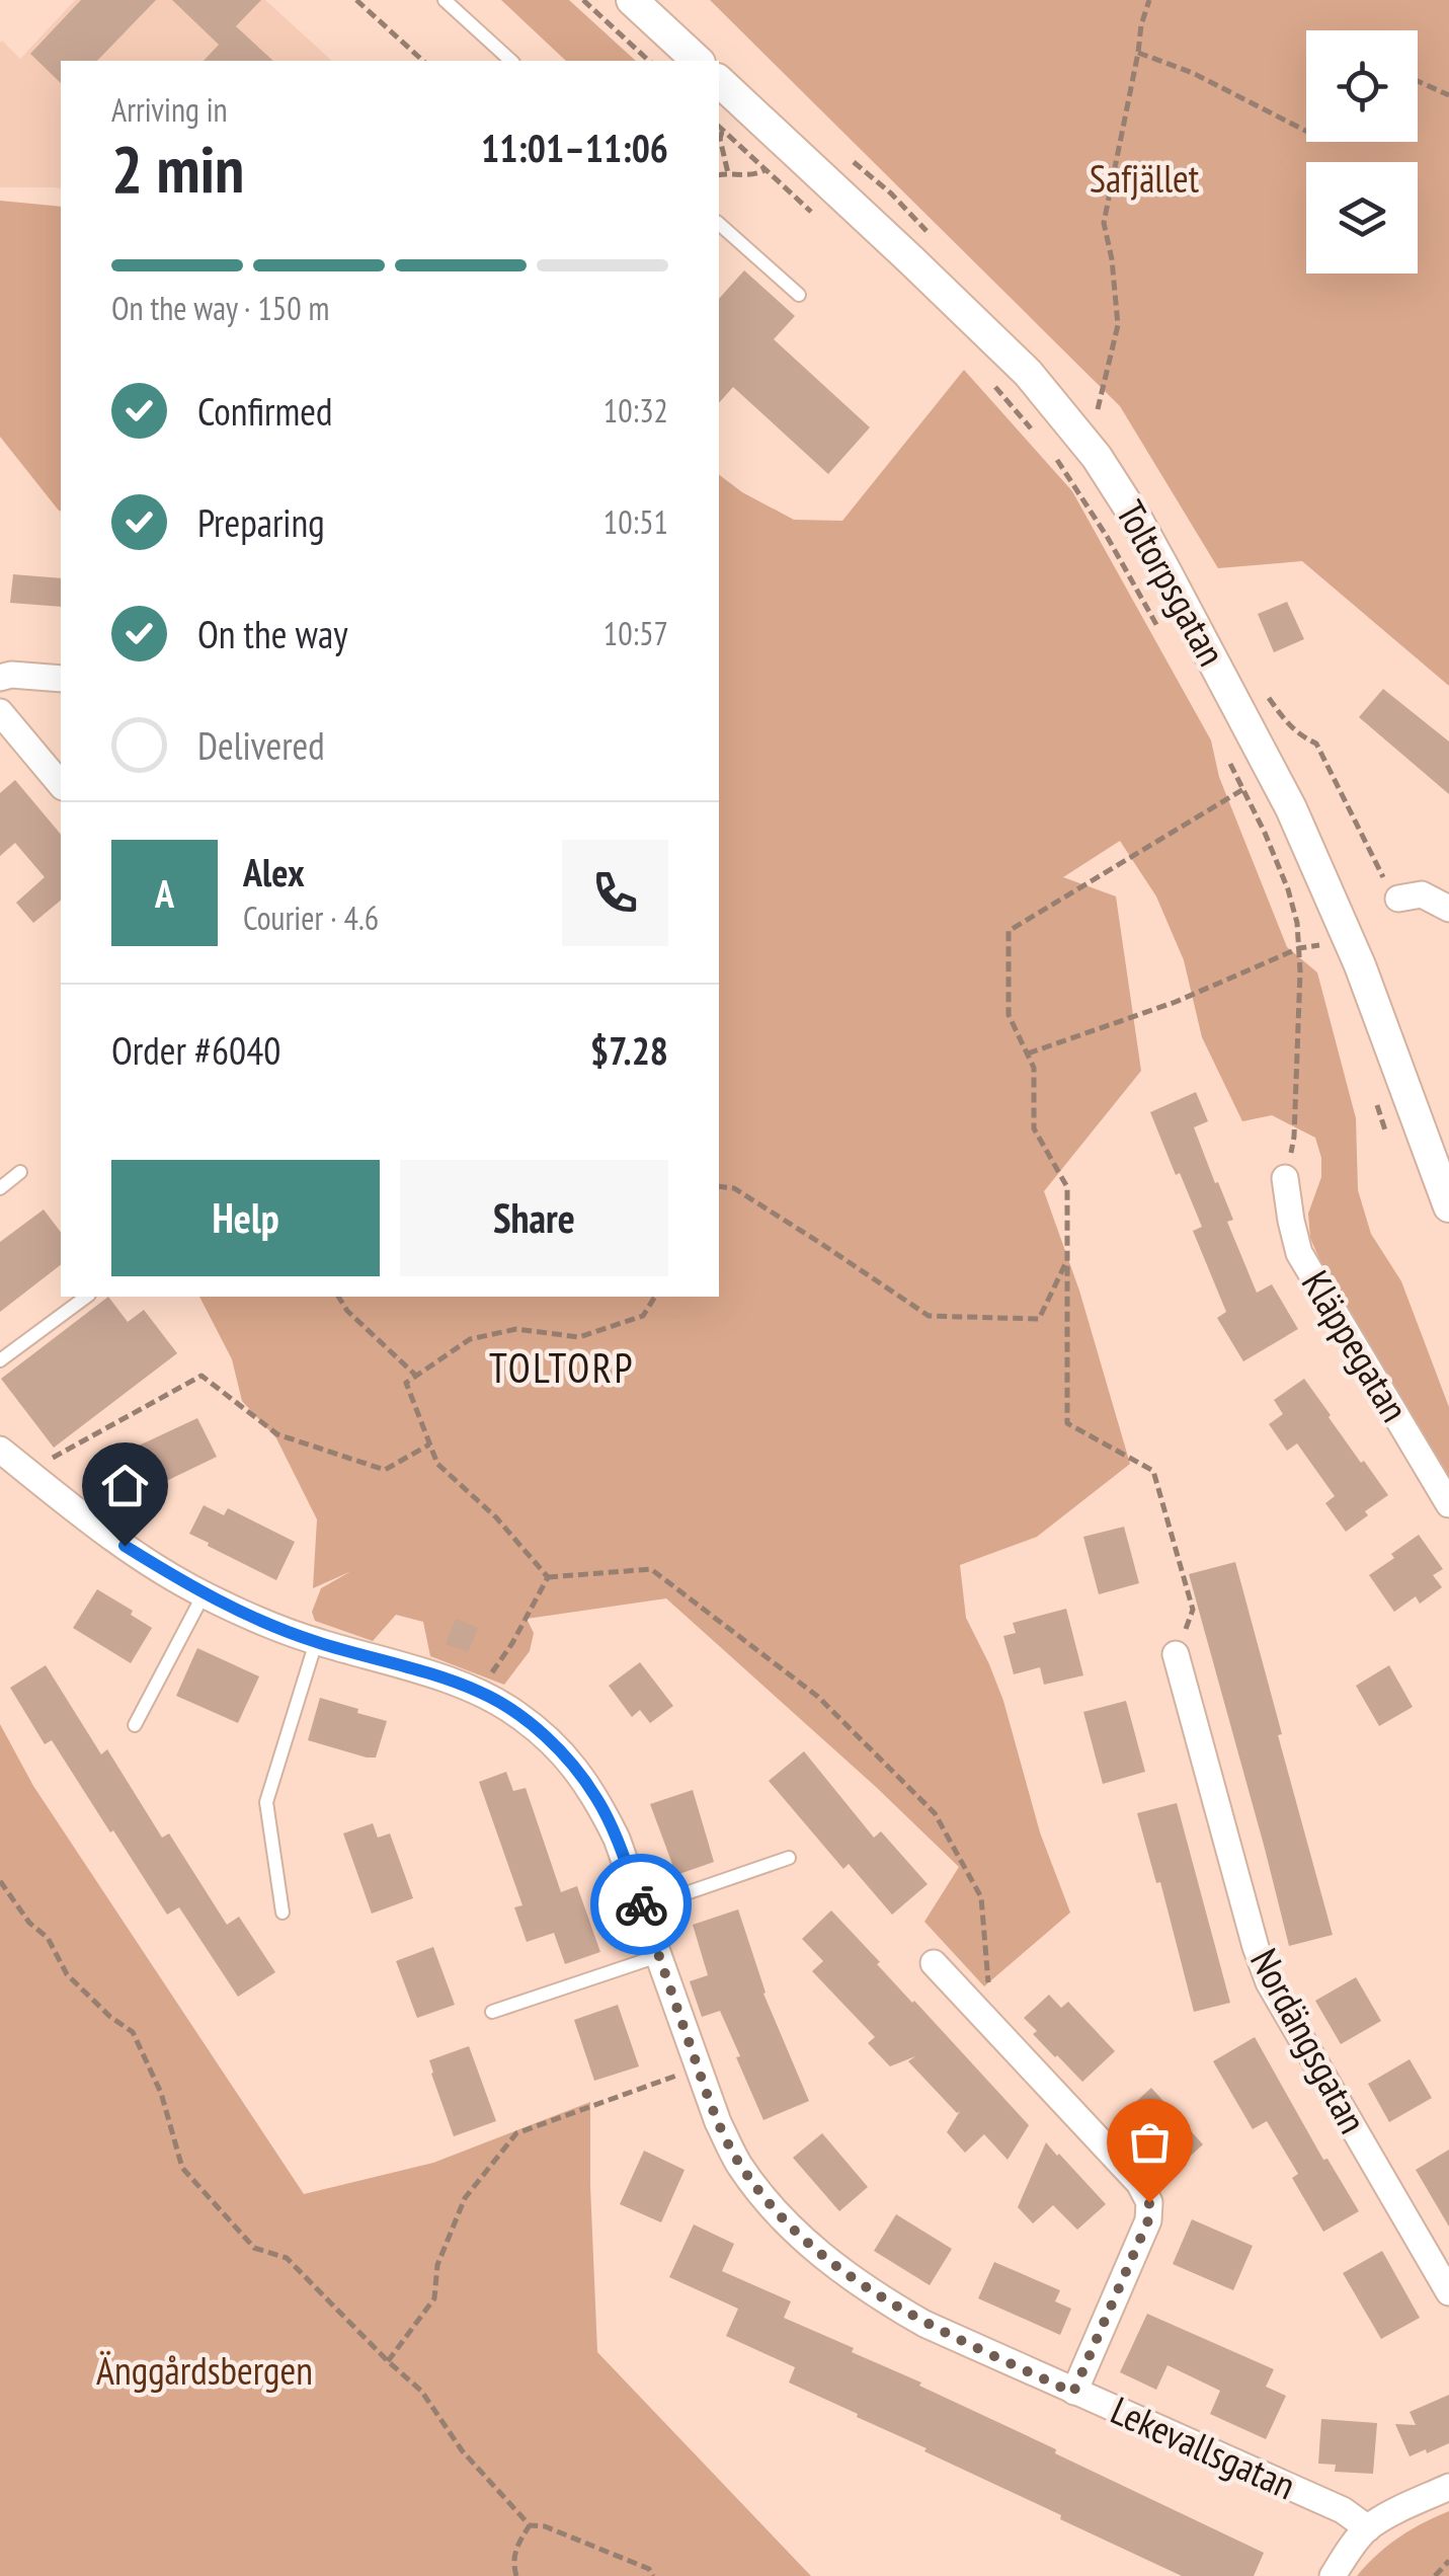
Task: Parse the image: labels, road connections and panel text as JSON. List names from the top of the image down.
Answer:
{
  "streets": {
    "street": [
      "Toltorpsgatan",
      "Kläppegatan",
      "Nordängsgatan",
      "Lekevallsgatan"
    ]
  },
  "districts": ["TOLTORP"],
  "parks": ["Safjället", "Änggårdsbergen"],
  "page": {
    "heading": ["2 min", "Arriving in", "11:01–11:06"],
    "panel": [
      "Alex",
      "Courier · 4.6",
      "Order #6040",
      "$7.28"
    ],
    "bar": "On the way · 150 m",
    "list": [
      ["Confirmed", "10:32"],
      ["Preparing", "10:51"],
      ["On the way", "10:57"],
      "Delivered"
    ],
    "round": "A",
    "buttons": ["Help", "Share"]
  }
}
